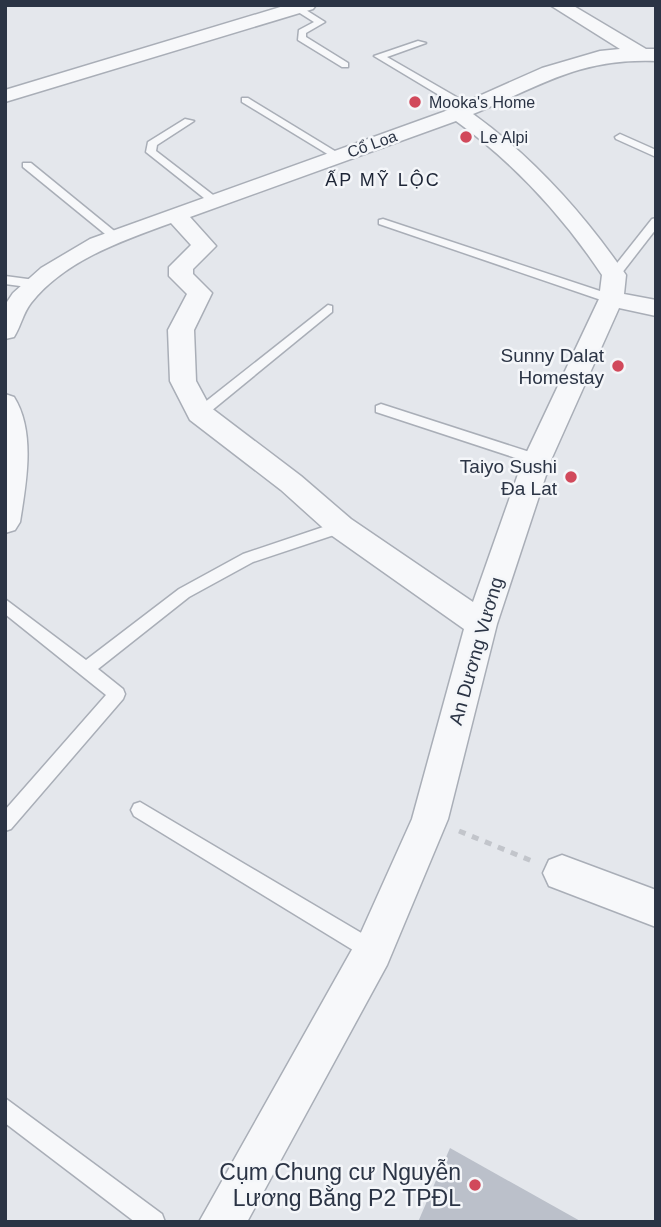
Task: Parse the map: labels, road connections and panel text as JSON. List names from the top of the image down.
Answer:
{
  "streets": {
    "street": ["Cổ Loa", "An Dương Vương"]
  },
  "districts": ["ẤP MỸ LỘC"],
  "places": [
    "Mooka's Home",
    "Le Alpi",
    "Sunny Dalat Homestay",
    "Taiyo Sushi Đa Lat",
    "Cụm Chung cư Nguyễn Lương Bằng P2 TPĐL"
  ]
}
